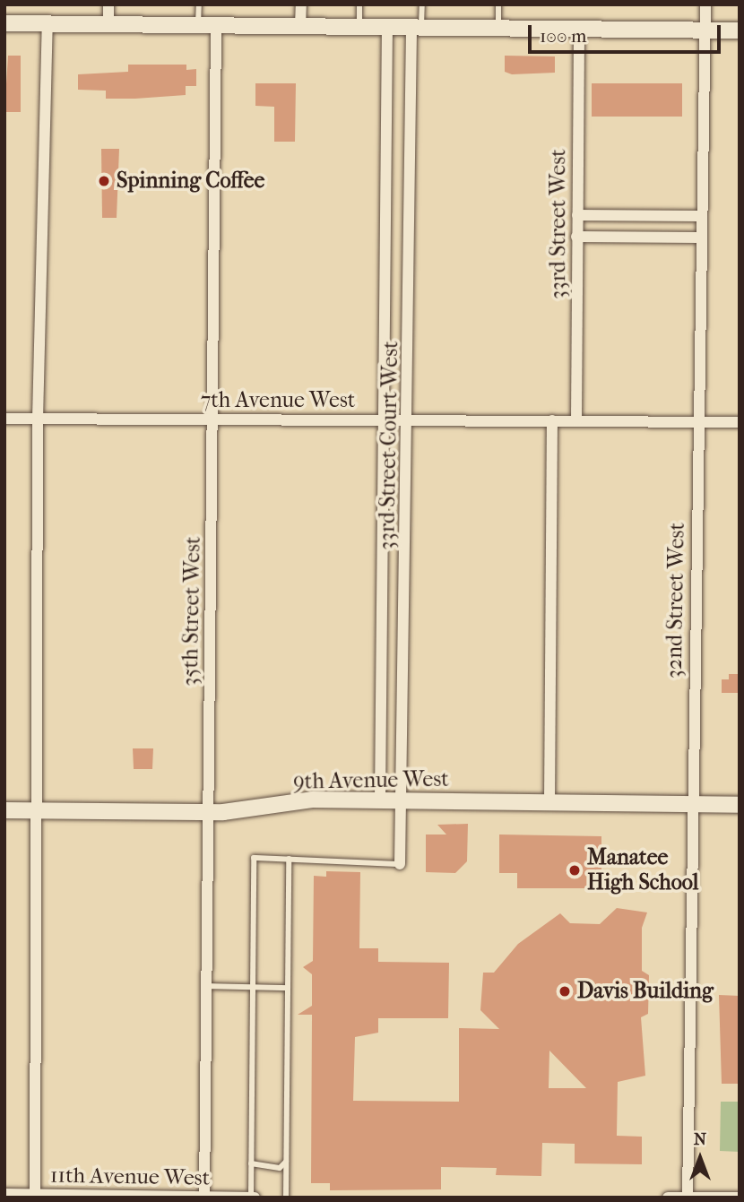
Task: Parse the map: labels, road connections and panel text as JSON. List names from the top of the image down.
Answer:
{
  "streets": {
    "street": [
      "33rd Street West",
      "7th Avenue West",
      "33rd Street Court West",
      "32nd Street West",
      "35th Street West",
      "9th Avenue West",
      "11th Avenue West"
    ]
  },
  "crossings": [
    ["33rd Street West", "7th Avenue West"],
    ["7th Avenue West", "33rd Street Court West"],
    ["7th Avenue West", "32nd Street West"],
    ["7th Avenue West", "35th Street West"],
    ["33rd Street Court West", "9th Avenue West"],
    ["32nd Street West", "9th Avenue West"],
    ["35th Street West", "9th Avenue West"],
    ["35th Street West", "11th Avenue West"]
  ],
  "places": ["Spinning Coffee", "Manatee High School", "Davis Building"],
  "scale_bar": "100 m",
  "north": "top"
}
